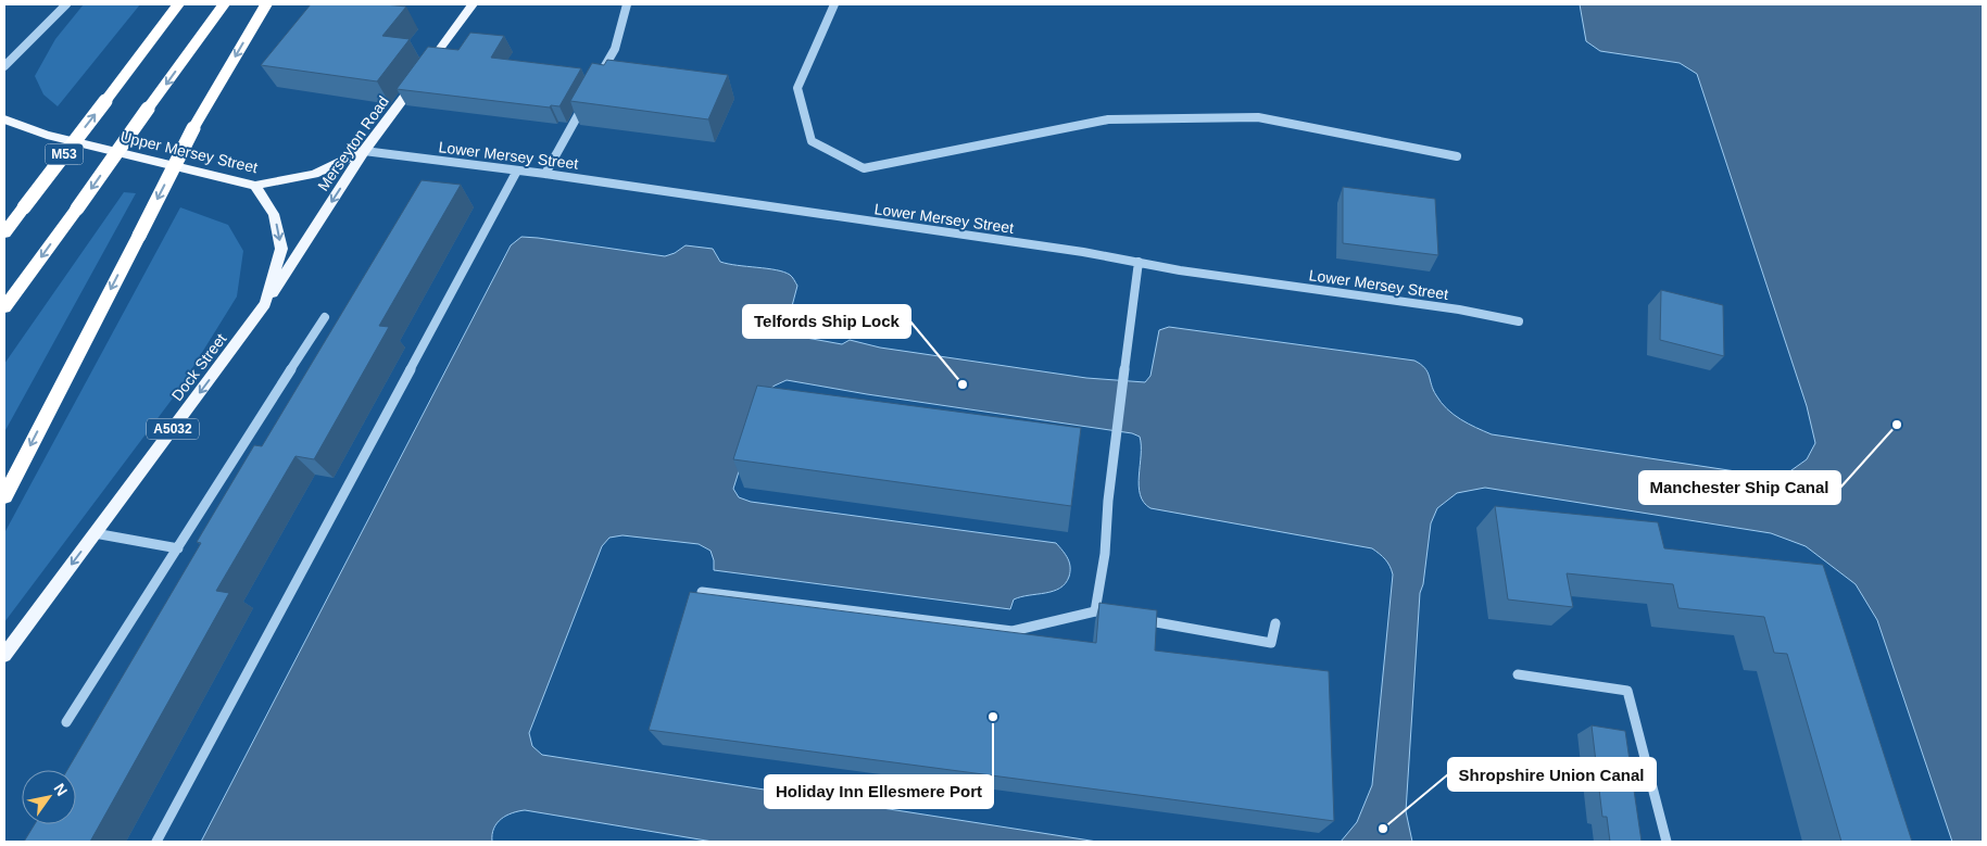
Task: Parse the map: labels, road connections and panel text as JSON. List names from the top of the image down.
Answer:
{
  "streets": {
    "highway": ["M53"],
    "main road": [
      "Merseyton Road",
      "Upper Mersey Street",
      "Dock Street",
      "A5032"
    ],
    "street": ["Lower Mersey Street"]
  },
  "crossings": [
    ["Merseyton Road", "Upper Mersey Street"],
    ["Merseyton Road", "Lower Mersey Street"],
    ["Merseyton Road", "Dock Street"],
    ["Upper Mersey Street", "Lower Mersey Street"],
    ["Upper Mersey Street", "Dock Street"]
  ],
  "one_way": ["Merseyton Road", "Dock Street"],
  "places": [
    "Telfords Ship Lock",
    "Manchester Ship Canal",
    "Holiday Inn Ellesmere Port",
    "Shropshire Union Canal"
  ],
  "north": "top right"
}
